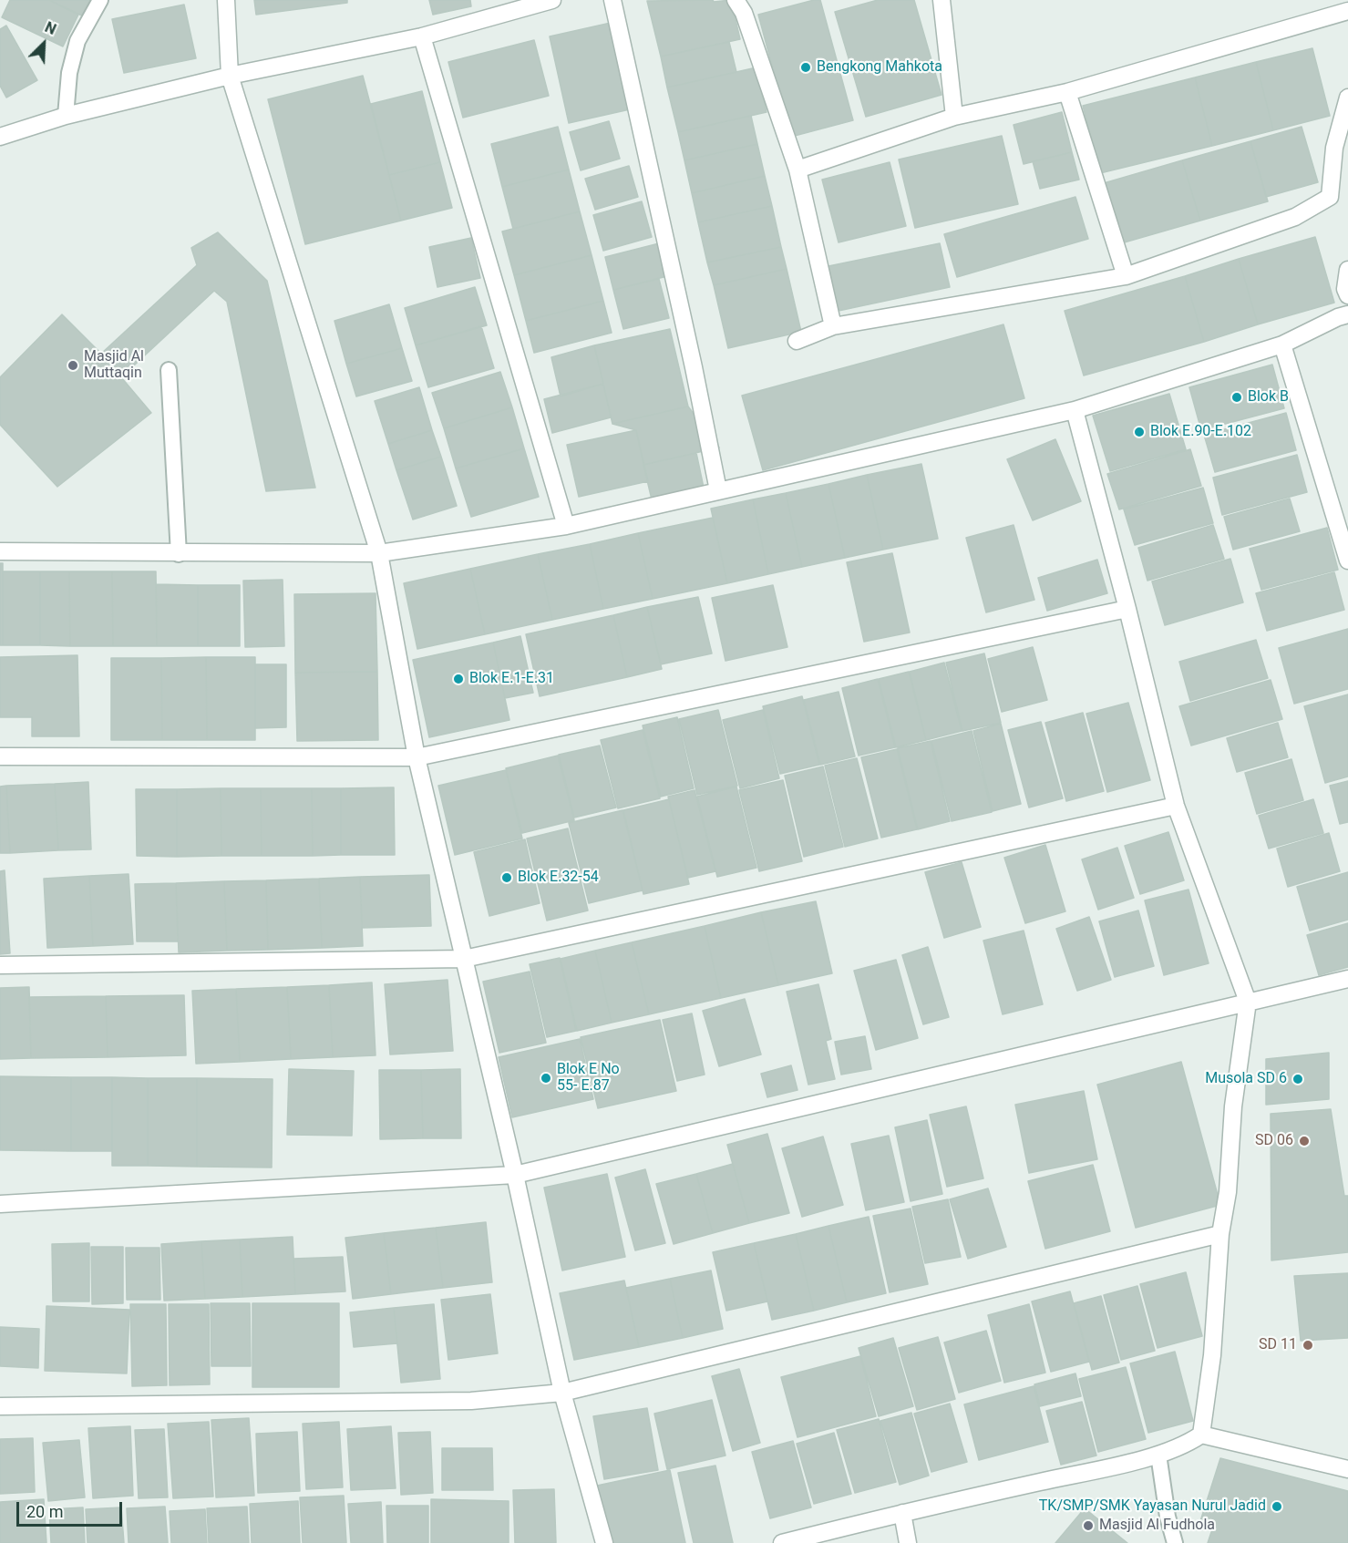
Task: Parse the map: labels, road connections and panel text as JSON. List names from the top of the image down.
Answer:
{
  "places": [
    "Bengkong Mahkota",
    "Masjid Al Muttaqin",
    "Blok B",
    "Blok E.90-E.102",
    "Blok E.1-E.31",
    "Blok E.32-54",
    "Blok E No 55- E.87",
    "Musola SD 6",
    "SD 06",
    "SD 11",
    "TK/SMP/SMK Yayasan Nurul Jadid",
    "Masjid Al Fudhola"
  ],
  "scale_bar": "20 m",
  "north": "top right"
}
